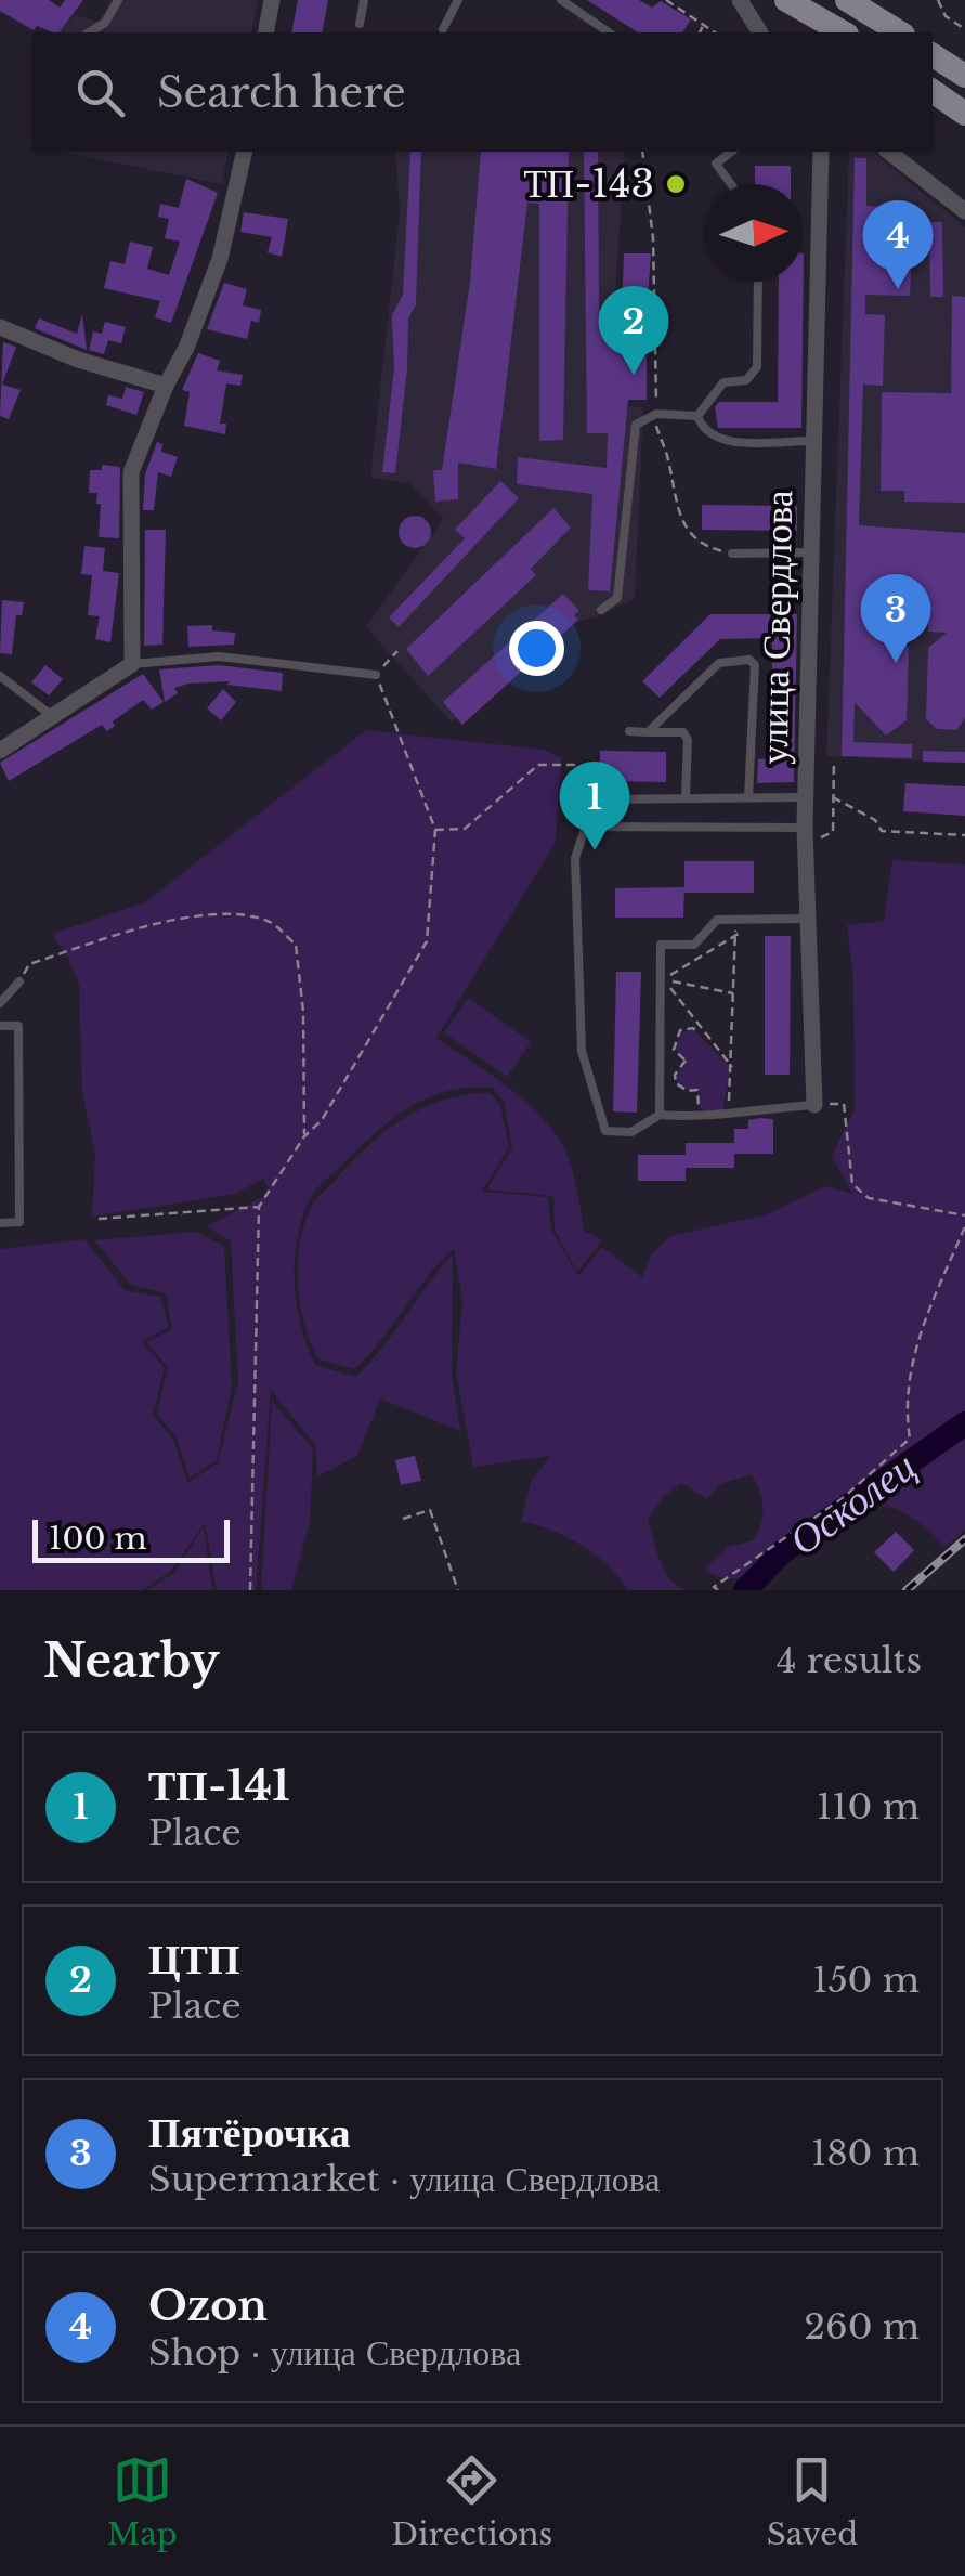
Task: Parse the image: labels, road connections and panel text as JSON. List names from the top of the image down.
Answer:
{
  "streets": {
    "street": ["улица Свердлова"]
  },
  "water": ["Осколец"],
  "places": ["ТП-143"],
  "scale_bar": "100 m",
  "north": "right",
  "page": {
    "search": "Search here",
    "pins": [
      "4",
      "2",
      "3",
      "1"
    ],
    "scale": "100 m",
    "heading": ["Nearby", "4 results"],
    "list": [
      {
        "mark": "1",
        "name": "ТП-141",
        "note": "Place",
        "value": "110 m"
      },
      {
        "mark": "2",
        "name": "ЦТП",
        "note": "Place",
        "value": "150 m"
      },
      {
        "mark": "3",
        "name": "Пятёрочка",
        "note": "Supermarket · улица Свердлова",
        "value": "180 m"
      },
      {
        "mark": "4",
        "name": "Ozon",
        "note": "Shop · улица Свердлова",
        "value": "260 m"
      }
    ],
    "nav": ["Map", "Directions", "Saved"]
  }
}
